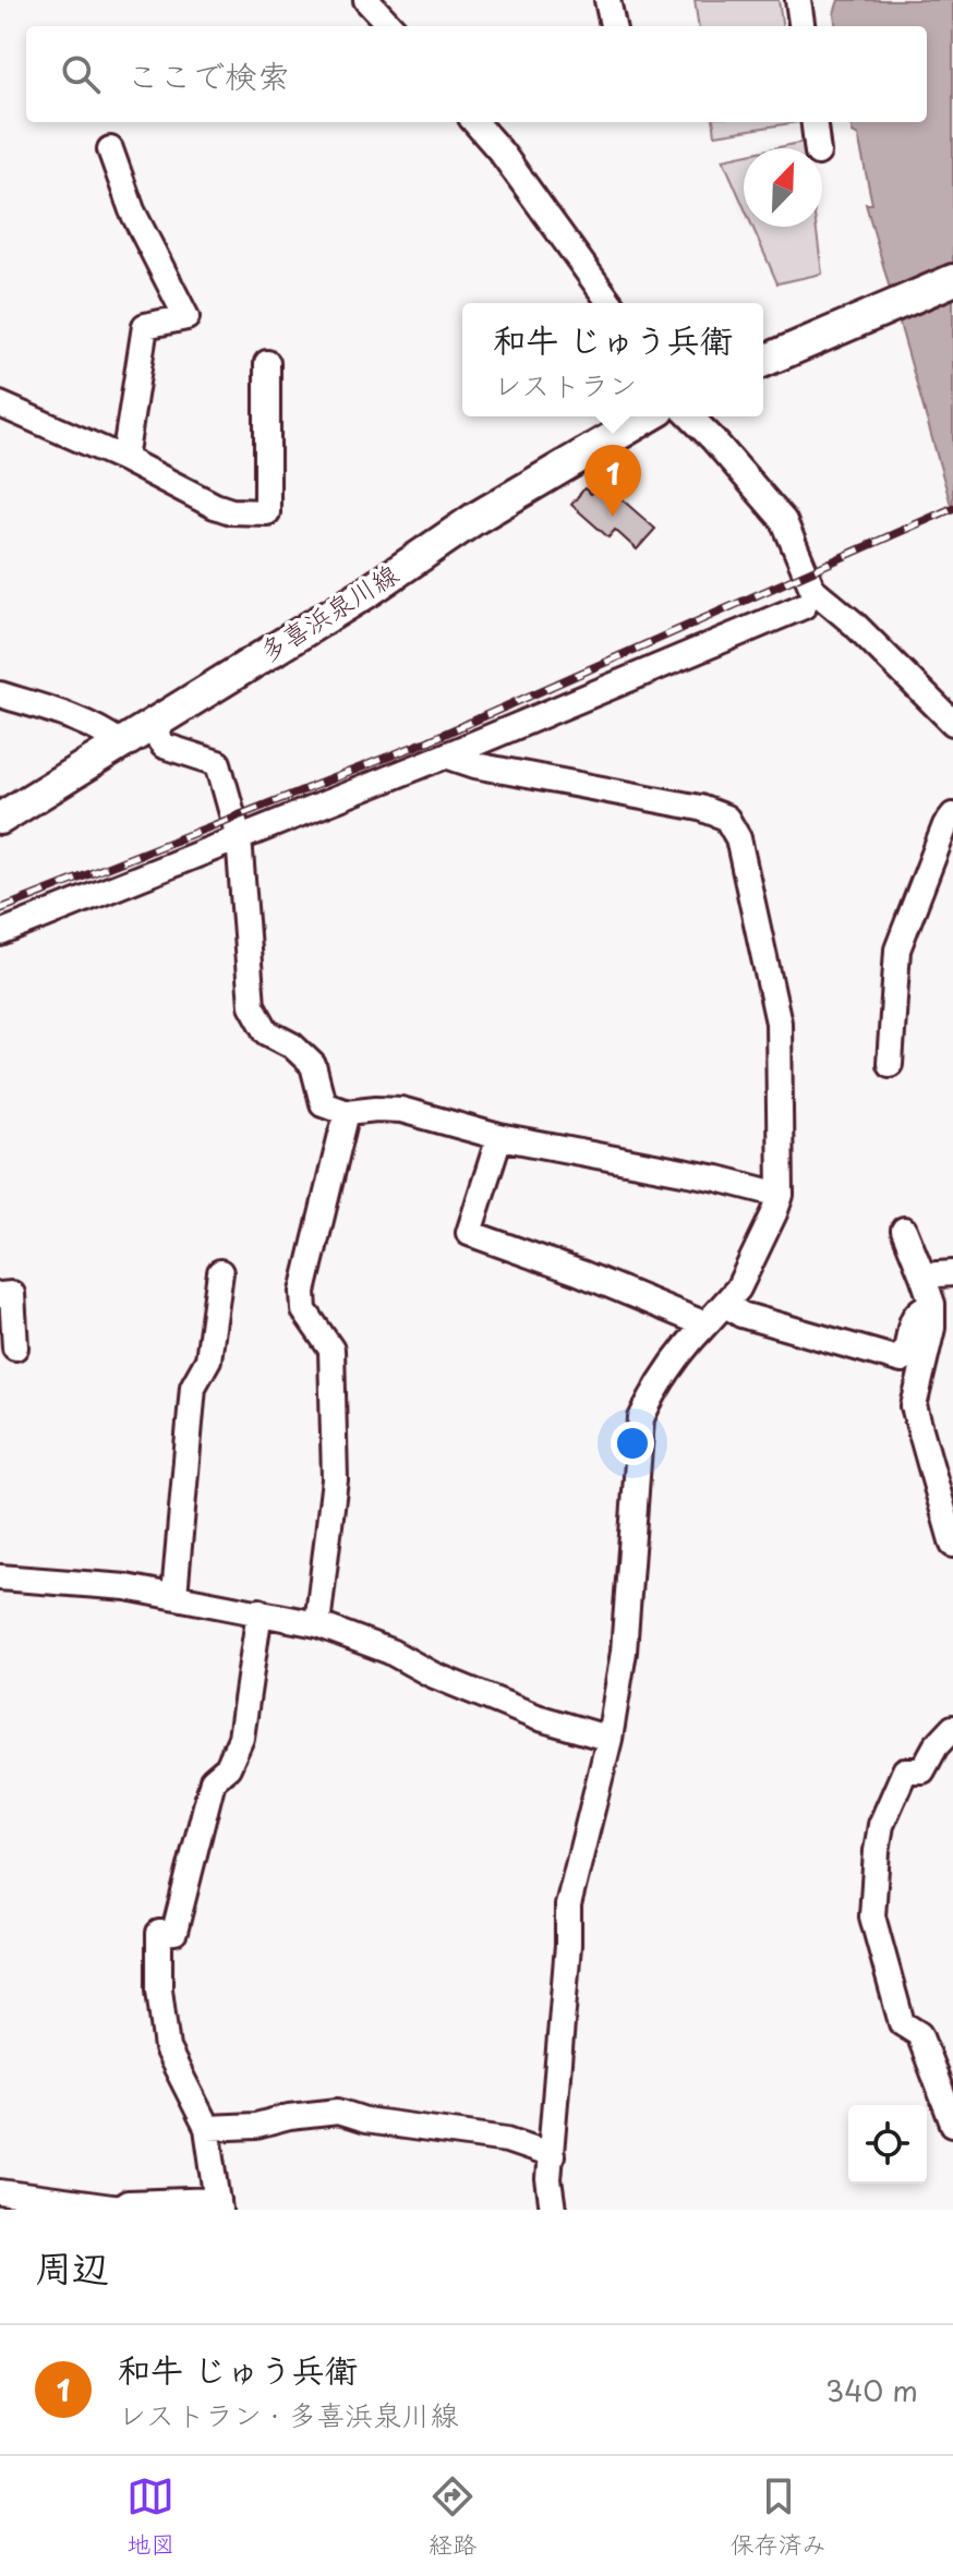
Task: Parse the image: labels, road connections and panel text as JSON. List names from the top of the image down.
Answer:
{
  "streets": {
    "main road": ["多喜浜泉川線"]
  },
  "north": "top right",
  "page": {
    "search": "ここで検索",
    "popup": ["和牛 じゅう兵衛", "レストラン"],
    "pins": "1",
    "heading": "周辺",
    "list": [
      {
        "mark": "1",
        "name": "和牛 じゅう兵衛",
        "note": "レストラン · 多喜浜泉川線",
        "value": "340 m"
      }
    ],
    "nav": ["地図", "経路", "保存済み"]
  }
}
